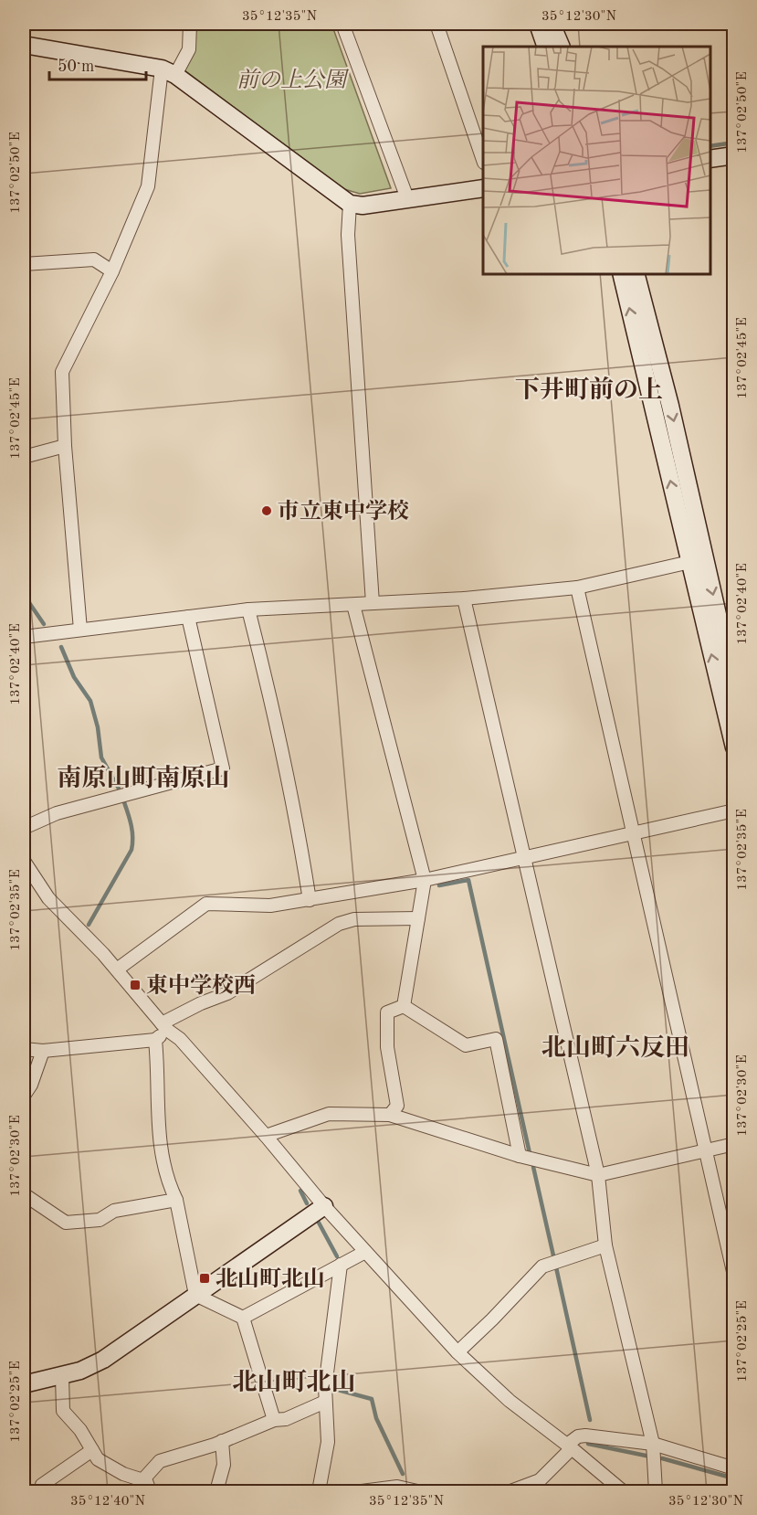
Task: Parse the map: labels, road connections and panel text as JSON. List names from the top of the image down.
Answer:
{
  "districts": [
    "下井町前の上",
    "南原山町南原山",
    "北山町六反田",
    "北山町北山"
  ],
  "parks": ["前の上公園"],
  "places": {
    "other": ["市立東中学校"],
    "transit": ["東中学校西", "北山町北山"]
  },
  "scale_bar": "50 m",
  "coordinates": [
    "35°12'35\"N",
    "35°12'30\"N",
    "137°02'50\"E",
    "137°02'45\"E",
    "137°02'40\"E",
    "137°02'35\"E",
    "137°02'30\"E",
    "137°02'25\"E",
    "35°12'40\"N"
  ]
}
